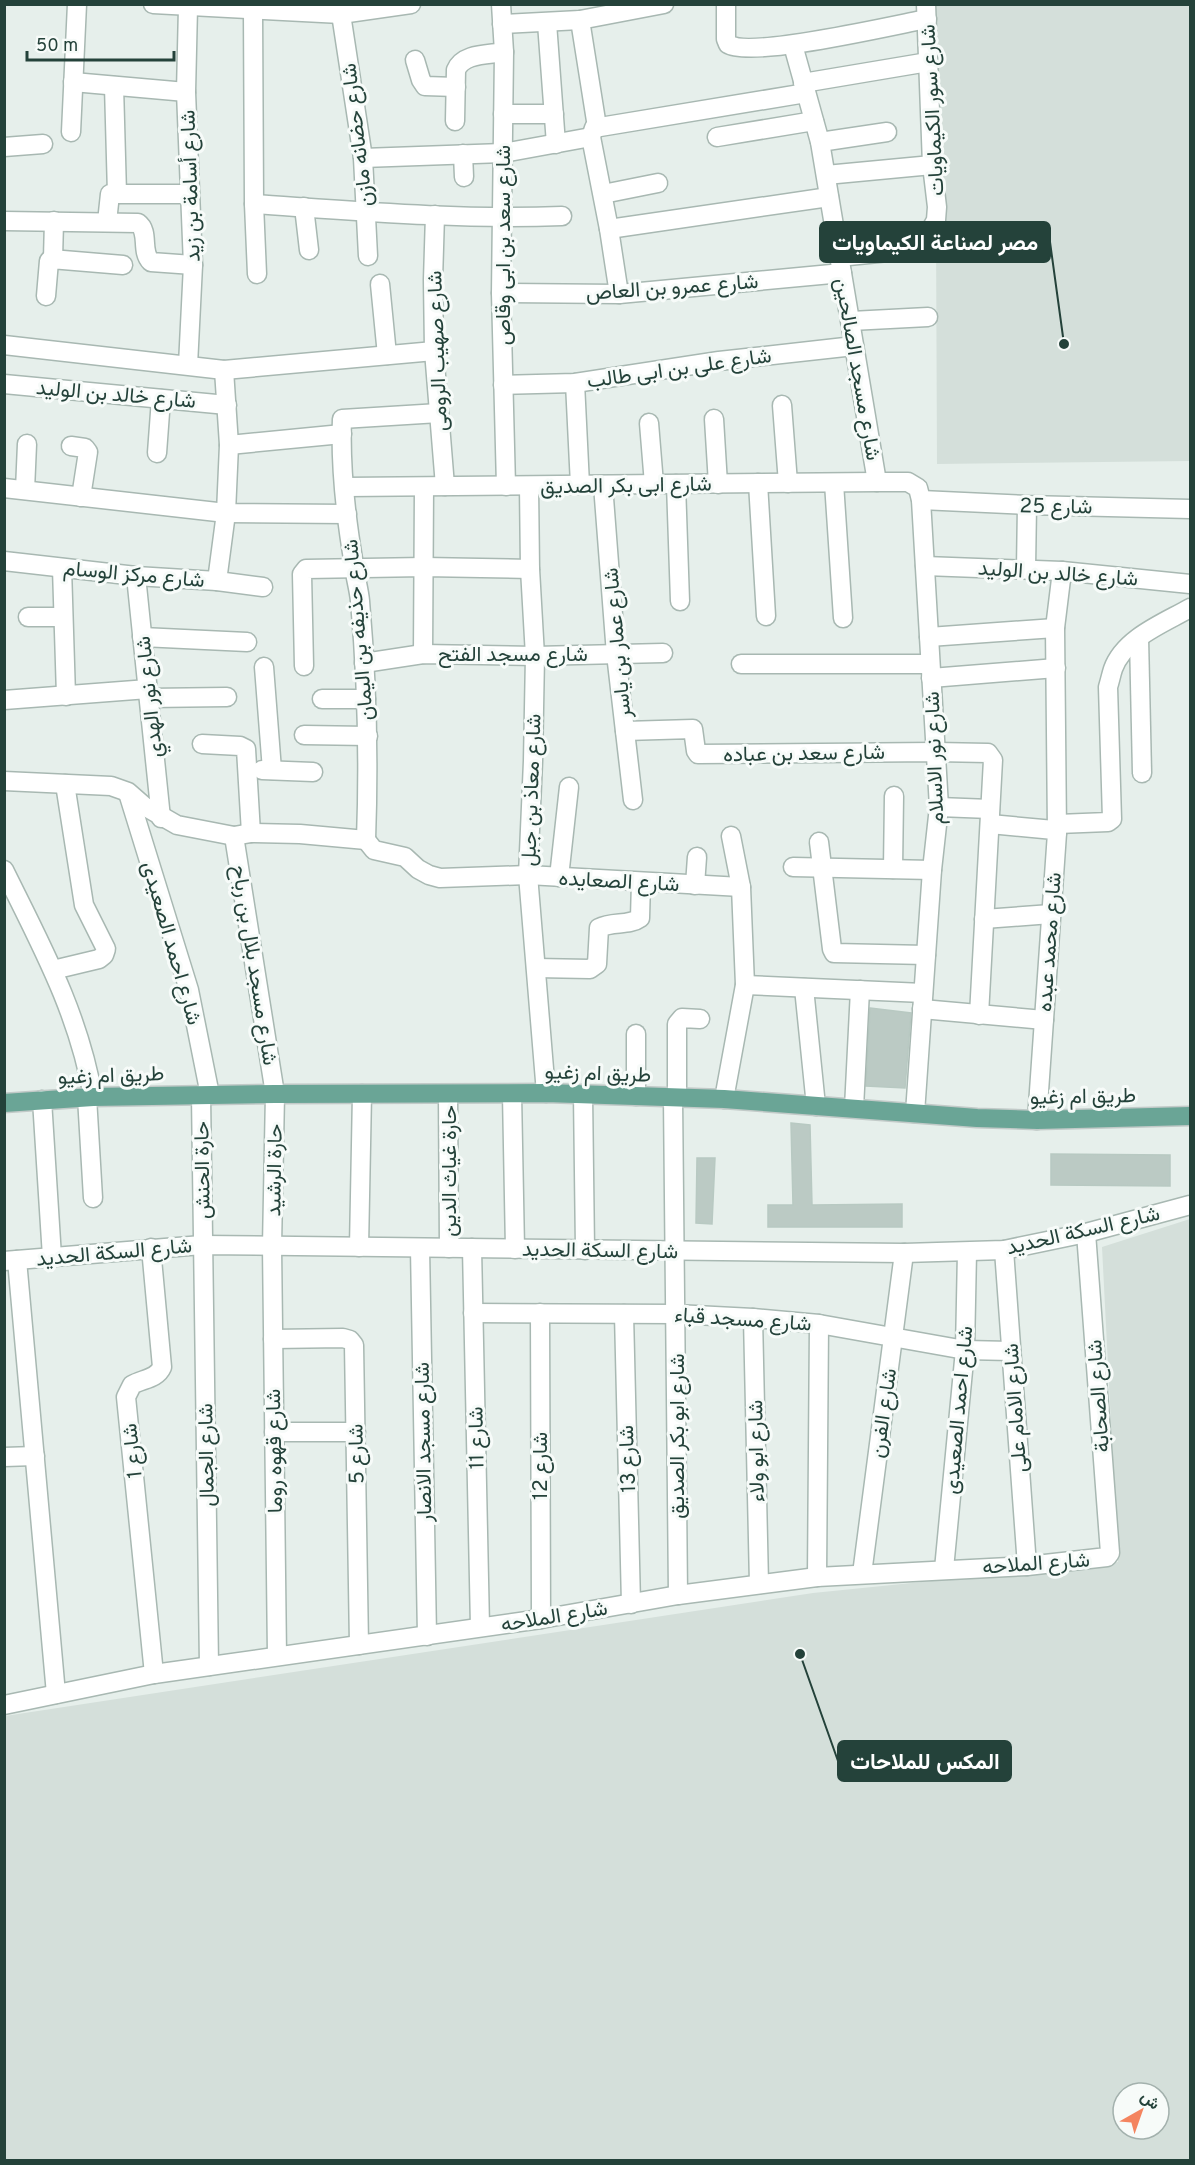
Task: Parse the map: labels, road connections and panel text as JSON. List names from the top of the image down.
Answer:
{
  "streets": {
    "main road": ["طريق ام زغيو"],
    "street": [
      "شارع سور الكيماويات",
      "شارع حضانه مازن",
      "شارع أسامة بن زيد",
      "شارع سعد بن ابى وقاص",
      "شارع عمرو بن العاص",
      "شارع صهيب الرومى",
      "شارع على بن ابى طالب",
      "شارع مسجد الصالحين",
      "شارع خالد بن الوليد",
      "شارع ابى بكر الصديق",
      "شارع 25",
      "شارع مركز الوسام",
      "شارع حذيفه بن اليمان",
      "شارع عمار بن ياسر",
      "شارع مسجد الفتح",
      "شارع نور الهدي",
      "شارع سعد بن عباده",
      "شارع نور الاسلام",
      "شارع معاذ بن جبل",
      "شارع الصعايده",
      "شارع محمد عبده",
      "شارع احمد الصعيدى",
      "شارع مسجد بلال بن رباح",
      "حارة الحنش",
      "حارة الرشيد",
      "حارة غياث الدين",
      "شارع السكة الحديد",
      "شارع مسجد قباء",
      "شارع الصحابة",
      "شارع الامام على",
      "شارع الفرن",
      "شارع ابو بكر الصديق",
      "شارع 11",
      "شارع مسجد الانصار",
      "شارع 1",
      "شارع قهوه روما",
      "شارع ابو ولاء",
      "شارع 5",
      "شارع الجمال",
      "شارع 13",
      "شارع 12",
      "شارع الملاحه"
    ]
  },
  "crossings": [
    ["شارع سور الكيماويات", "شارع عمرو بن العاص"],
    ["شارع سعد بن ابى وقاص", "شارع عمرو بن العاص"],
    ["شارع سعد بن ابى وقاص", "شارع على بن ابى طالب"],
    ["شارع سعد بن ابى وقاص", "شارع ابى بكر الصديق"],
    ["شارع عمرو بن العاص", "شارع مسجد الصالحين"],
    ["شارع صهيب الرومى", "شارع ابى بكر الصديق"],
    ["شارع على بن ابى طالب", "شارع مسجد الصالحين"],
    ["شارع مسجد الصالحين", "شارع ابى بكر الصديق"],
    ["شارع خالد بن الوليد", "شارع نور الاسلام"],
    ["شارع خالد بن الوليد", "شارع محمد عبده"],
    ["شارع ابى بكر الصديق", "شارع 25"],
    ["شارع ابى بكر الصديق", "شارع حذيفه بن اليمان"],
    ["شارع ابى بكر الصديق", "شارع عمار بن ياسر"],
    ["شارع ابى بكر الصديق", "شارع نور الاسلام"],
    ["شارع ابى بكر الصديق", "شارع معاذ بن جبل"],
    ["شارع 25", "شارع نور الاسلام"],
    ["شارع مركز الوسام", "شارع نور الهدي"],
    ["شارع حذيفه بن اليمان", "شارع مسجد الفتح"],
    ["شارع حذيفه بن اليمان", "شارع الصعايده"],
    ["شارع عمار بن ياسر", "شارع مسجد الفتح"],
    ["شارع عمار بن ياسر", "شارع سعد بن عباده"],
    ["شارع مسجد الفتح", "شارع معاذ بن جبل"],
    ["شارع سعد بن عباده", "شارع نور الاسلام"],
    ["شارع نور الاسلام", "طريق ام زغيو"],
    ["شارع معاذ بن جبل", "شارع الصعايده"],
    ["شارع معاذ بن جبل", "طريق ام زغيو"],
    ["شارع محمد عبده", "طريق ام زغيو"],
    ["شارع احمد الصعيدى", "طريق ام زغيو"],
    ["شارع احمد الصعيدى", "حارة الحنش"],
    ["شارع احمد الصعيدى", "شارع السكة الحديد"],
    ["شارع احمد الصعيدى", "شارع مسجد قباء"],
    ["شارع احمد الصعيدى", "شارع الملاحه"],
    ["شارع مسجد بلال بن رباح", "طريق ام زغيو"],
    ["شارع مسجد بلال بن رباح", "حارة الرشيد"],
    ["طريق ام زغيو", "حارة الحنش"],
    ["طريق ام زغيو", "حارة الرشيد"],
    ["طريق ام زغيو", "حارة غياث الدين"],
    ["طريق ام زغيو", "شارع ابو بكر الصديق"],
    ["حارة الحنش", "شارع السكة الحديد"],
    ["حارة الحنش", "شارع الجمال"],
    ["حارة الرشيد", "شارع السكة الحديد"],
    ["حارة الرشيد", "شارع قهوه روما"],
    ["حارة غياث الدين", "شارع السكة الحديد"],
    ["شارع السكة الحديد", "شارع الصحابة"],
    ["شارع السكة الحديد", "شارع الامام على"],
    ["شارع السكة الحديد", "شارع الفرن"],
    ["شارع السكة الحديد", "شارع ابو بكر الصديق"],
    ["شارع السكة الحديد", "شارع 11"],
    ["شارع السكة الحديد", "شارع مسجد الانصار"],
    ["شارع السكة الحديد", "شارع 1"],
    ["شارع السكة الحديد", "شارع قهوه روما"],
    ["شارع السكة الحديد", "شارع الجمال"],
    ["شارع مسجد قباء", "شارع الامام على"],
    ["شارع مسجد قباء", "شارع الفرن"],
    ["شارع مسجد قباء", "شارع ابو بكر الصديق"],
    ["شارع مسجد قباء", "شارع 11"],
    ["شارع مسجد قباء", "شارع ابو ولاء"],
    ["شارع مسجد قباء", "شارع 13"],
    ["شارع مسجد قباء", "شارع 12"],
    ["شارع الصحابة", "شارع الملاحه"],
    ["شارع الامام على", "شارع الملاحه"],
    ["شارع الفرن", "شارع الملاحه"],
    ["شارع ابو بكر الصديق", "شارع الملاحه"],
    ["شارع 11", "شارع الملاحه"],
    ["شارع مسجد الانصار", "شارع الملاحه"],
    ["شارع 1", "شارع الملاحه"],
    ["شارع قهوه روما", "شارع 5"],
    ["شارع قهوه روما", "شارع الملاحه"],
    ["شارع ابو ولاء", "شارع الملاحه"],
    ["شارع 5", "شارع الملاحه"],
    ["شارع الجمال", "شارع الملاحه"],
    ["شارع 13", "شارع الملاحه"],
    ["شارع 12", "شارع الملاحه"]
  ],
  "places": ["مصر لصناعة الكيماويات", "المكس للملاحات"],
  "scale_bar": "50 m",
  "north": "top right"
}
